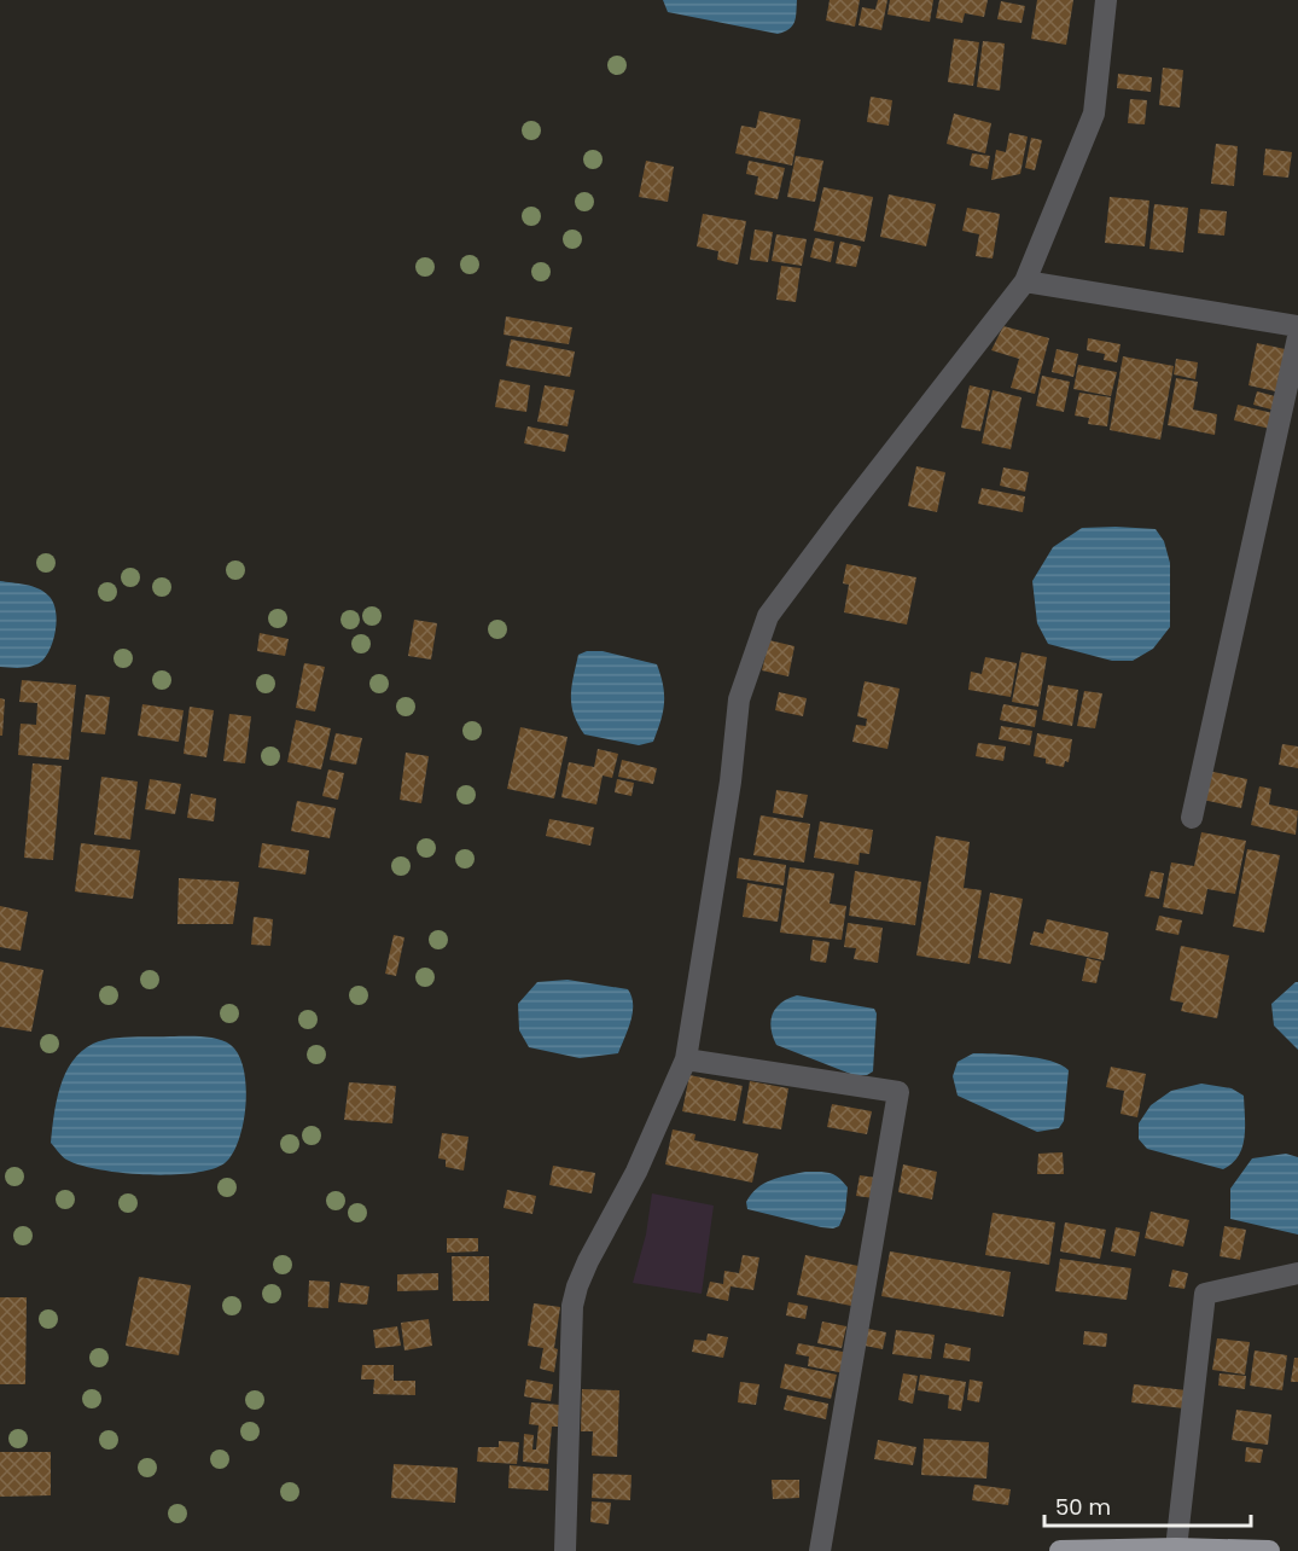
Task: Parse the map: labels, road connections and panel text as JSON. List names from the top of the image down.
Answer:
{
  "scale_bar": "50 m"
}
